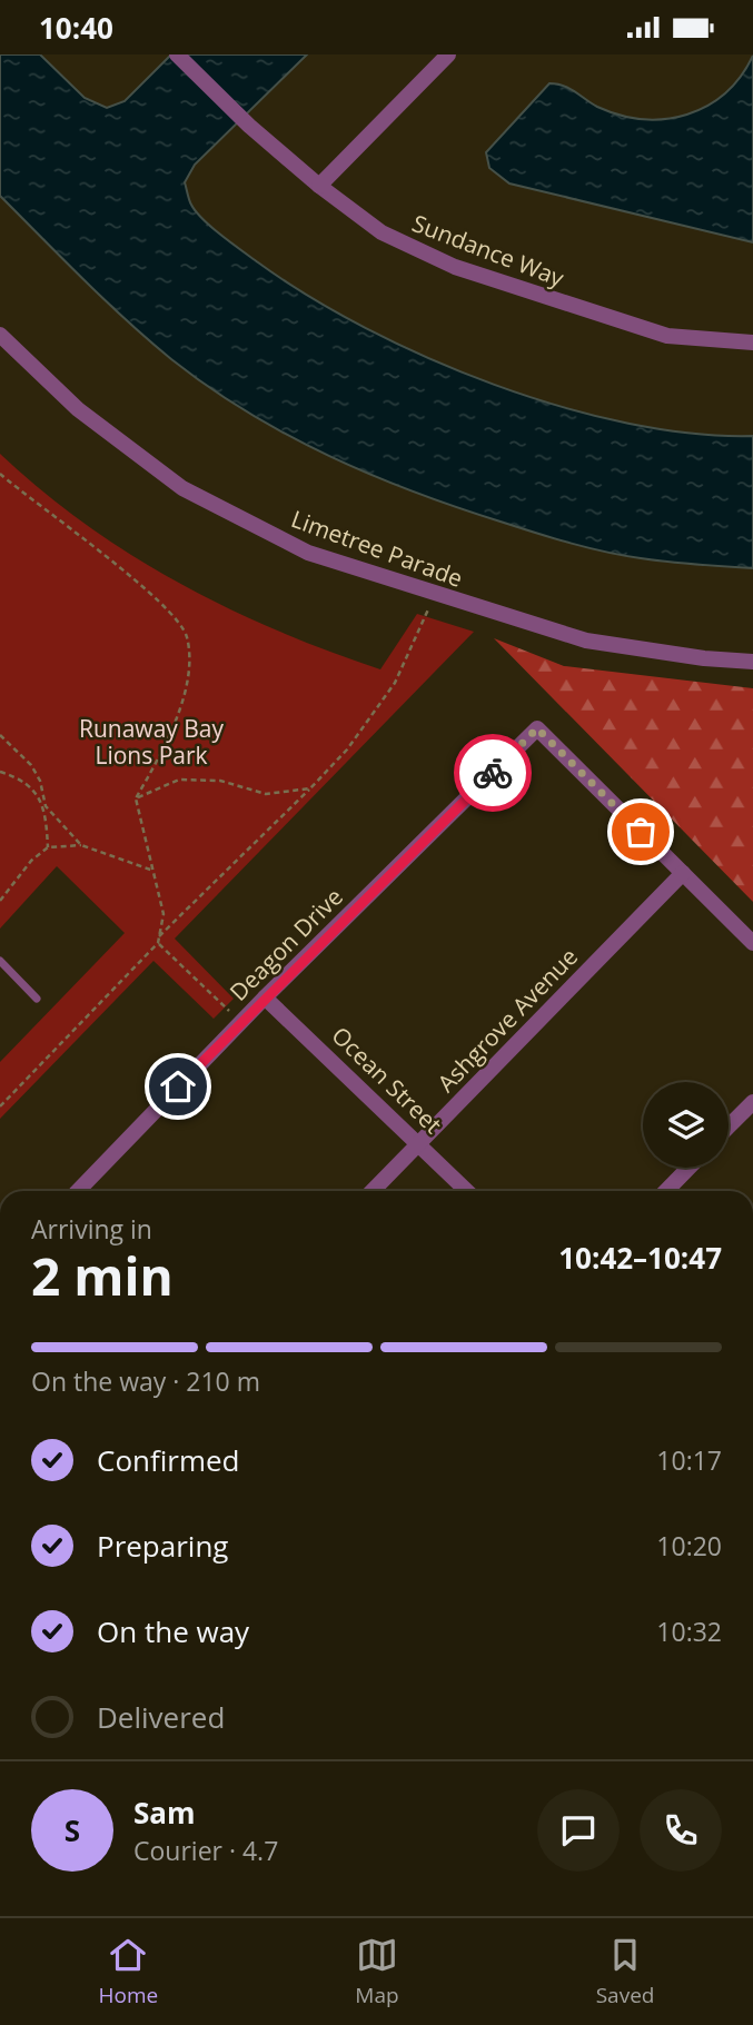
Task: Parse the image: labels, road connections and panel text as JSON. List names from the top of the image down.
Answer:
{
  "streets": {
    "street": [
      "Sundance Way",
      "Limetree Parade",
      "Deagon Drive",
      "Ashgrove Avenue",
      "Ocean Street"
    ]
  },
  "crossings": [
    ["Deagon Drive", "Ashgrove Avenue"],
    ["Deagon Drive", "Ocean Street"],
    ["Ashgrove Avenue", "Ocean Street"]
  ],
  "parks": ["Runaway Bay Lions Park"],
  "page": {
    "status": "10:40",
    "heading": ["2 min", "Arriving in", "10:42–10:47"],
    "panel": ["Sam", "Courier · 4.7"],
    "bar": "On the way · 210 m",
    "list": [
      ["Confirmed", "10:17"],
      ["Preparing", "10:20"],
      ["On the way", "10:32"],
      "Delivered"
    ],
    "round": "S",
    "tabs": ["Home", "Map", "Saved"]
  }
}
